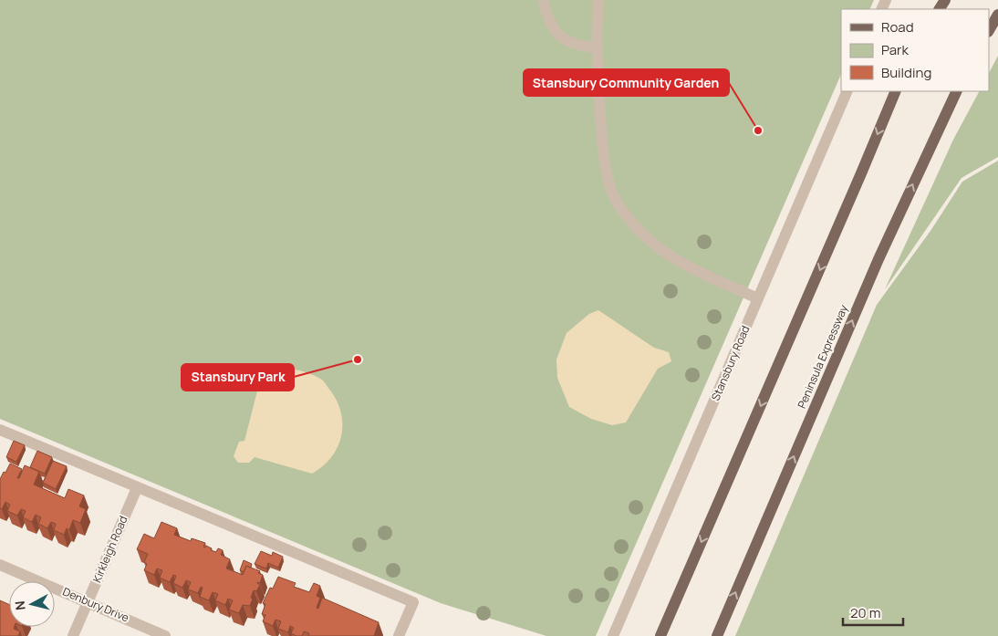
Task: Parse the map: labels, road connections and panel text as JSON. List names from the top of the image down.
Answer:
{
  "streets": {
    "main road": ["Peninsula Expressway"],
    "street": ["Stansbury Road", "Kirkleigh Road", "Denbury Drive"]
  },
  "crossings": [
    ["Kirkleigh Road", "Denbury Drive"]
  ],
  "places": ["Stansbury Community Garden", "Stansbury Park"],
  "legend": ["Road", "Park", "Building"],
  "scale_bar": "20 m",
  "north": "left"
}
